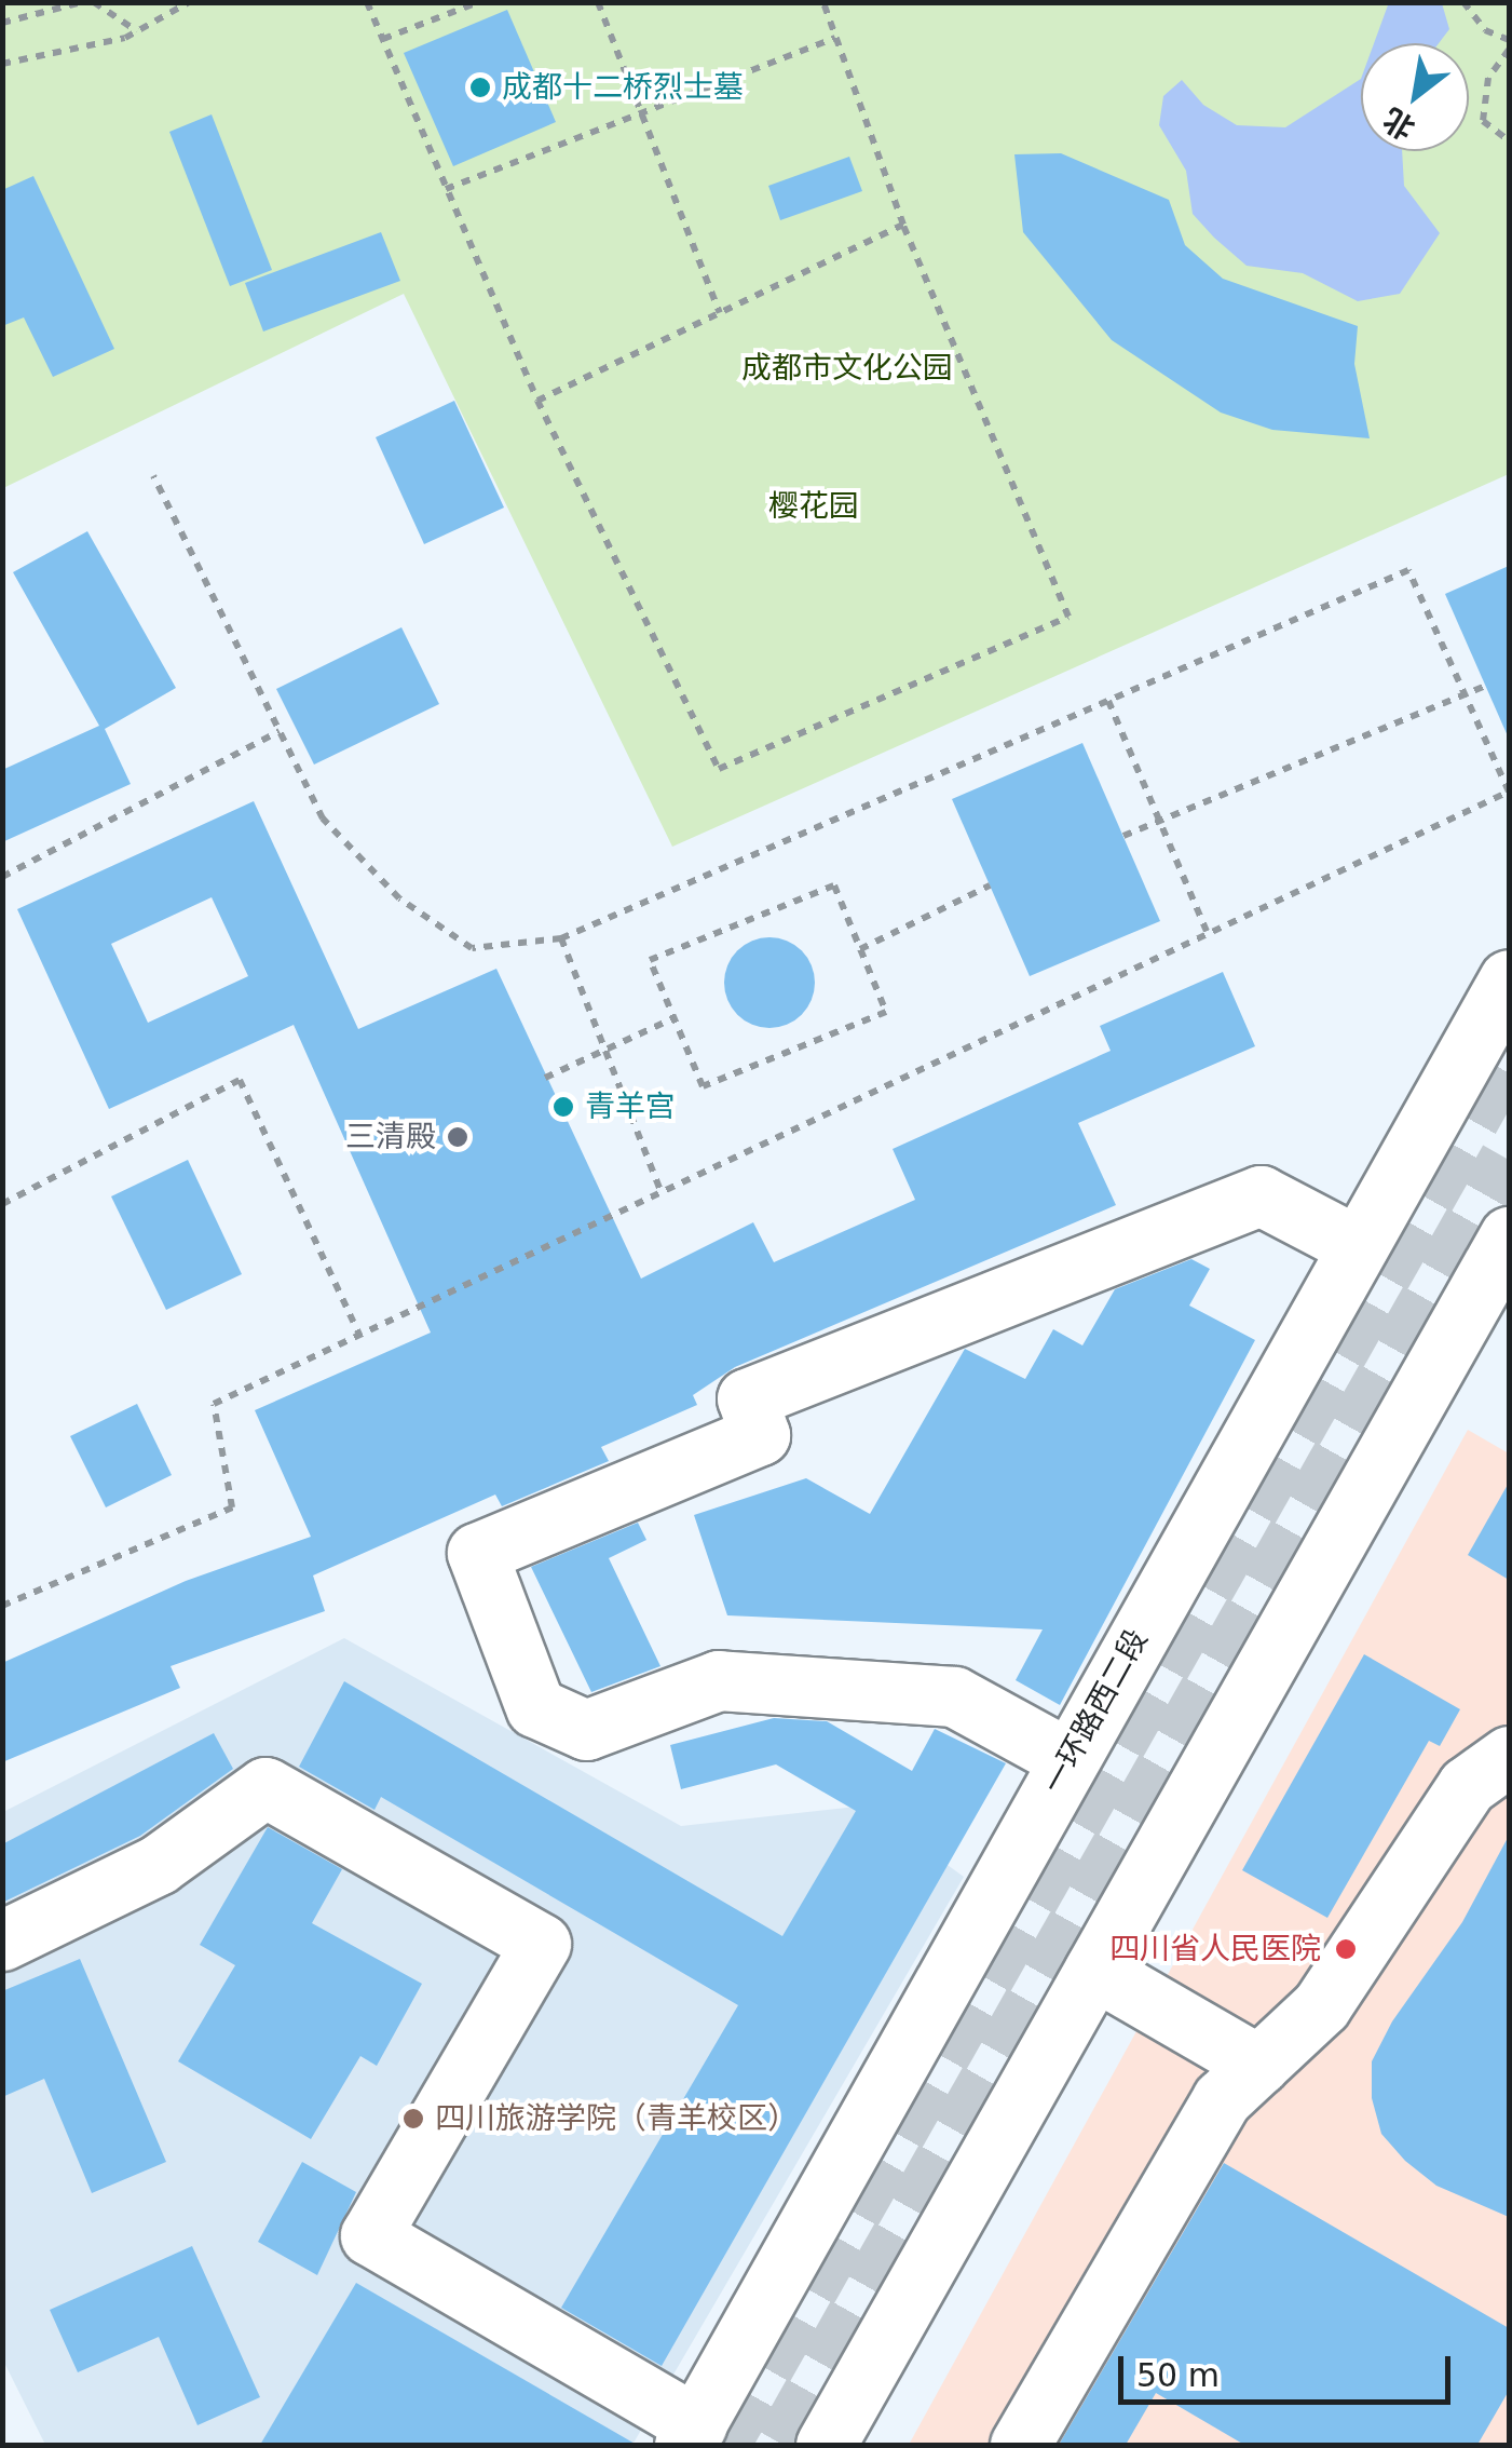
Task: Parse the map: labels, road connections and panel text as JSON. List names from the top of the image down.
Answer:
{
  "streets": {
    "main road": ["一环路西二段"]
  },
  "parks": ["成都市文化公园", "樱花园"],
  "places": [
    "成都十二桥烈士墓",
    "青羊宫",
    "三清殿",
    "四川省人民医院",
    "四川旅游学院（青羊校区）"
  ],
  "scale_bar": "50 m",
  "north": "bottom left"
}
